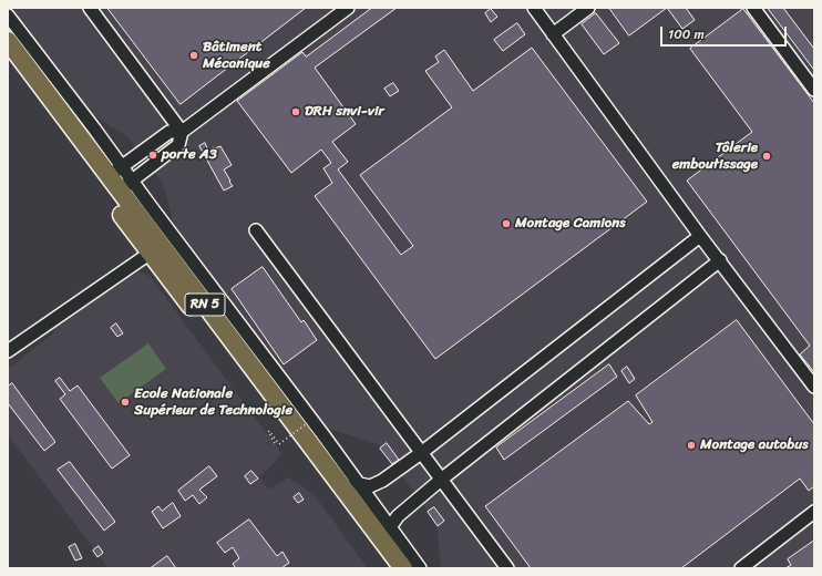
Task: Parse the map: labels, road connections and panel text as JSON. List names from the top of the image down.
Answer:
{
  "streets": {
    "highway": ["RN 5"]
  },
  "places": [
    "Bâtiment Mécanique",
    "DRH snvi-vir",
    "porte A3",
    "Tôlerie emboutissage",
    "Montage Camions",
    "Ecole Nationale Supérieur de Technologie",
    "Montage autobus"
  ],
  "scale_bar": "100 m"
}
